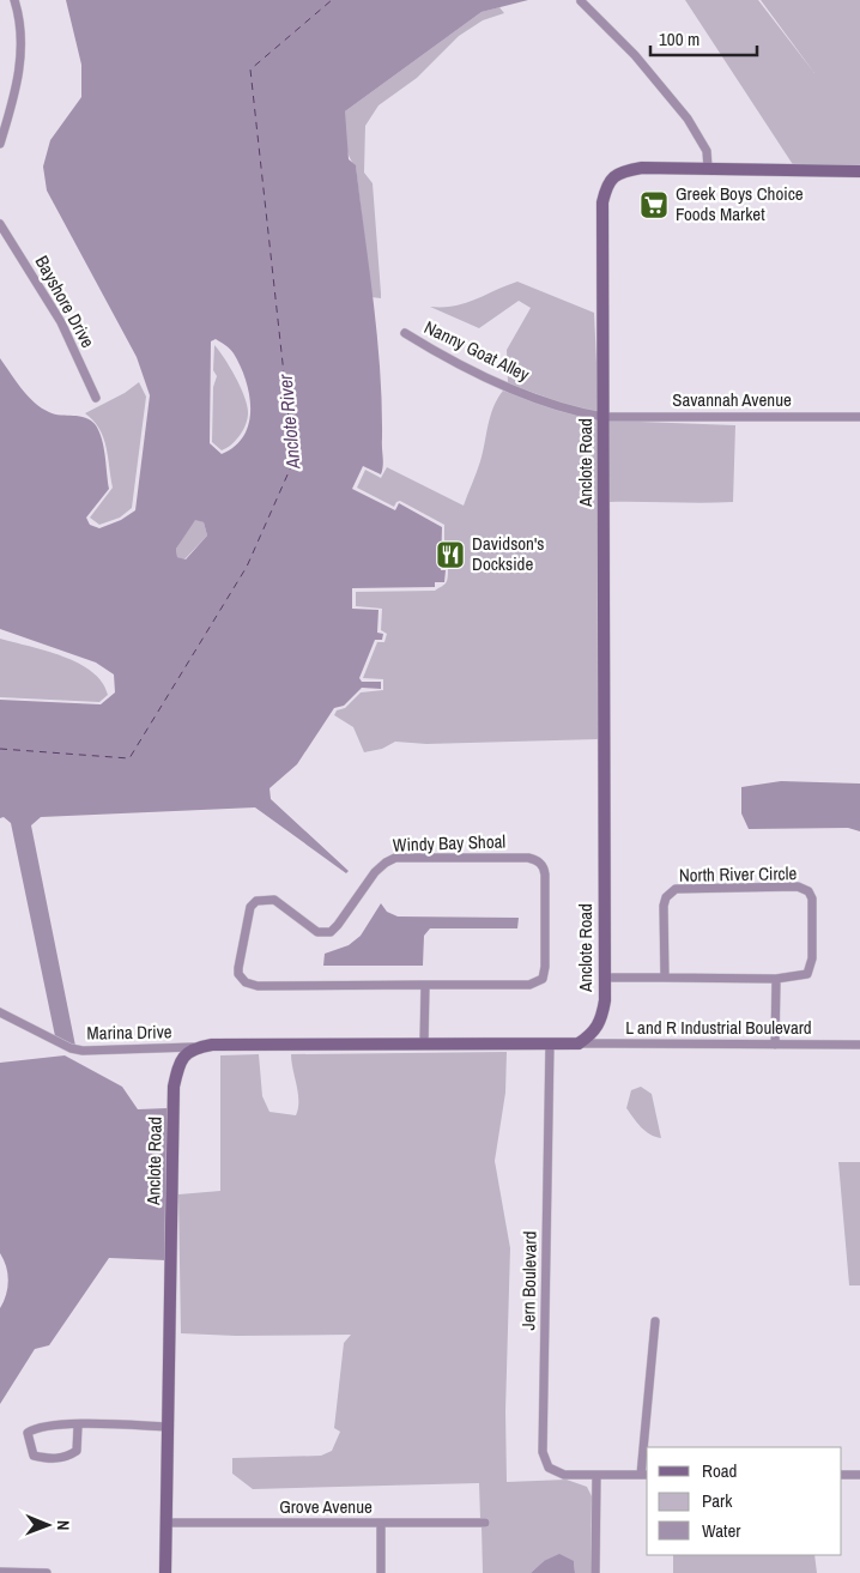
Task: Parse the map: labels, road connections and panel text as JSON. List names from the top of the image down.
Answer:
{
  "streets": {
    "street": [
      "Bayshore Drive",
      "Nanny Goat Alley",
      "Savannah Avenue",
      "Anclote Road",
      "Windy Bay Shoal",
      "North River Circle",
      "L and R Industrial Boulevard",
      "Marina Drive",
      "Jern Boulevard",
      "Grove Avenue"
    ]
  },
  "crossings": [
    ["Nanny Goat Alley", "Savannah Avenue"],
    ["Nanny Goat Alley", "Anclote Road"],
    ["Savannah Avenue", "Anclote Road"],
    ["Anclote Road", "North River Circle"],
    ["Anclote Road", "L and R Industrial Boulevard"],
    ["Anclote Road", "Marina Drive"],
    ["Anclote Road", "Grove Avenue"]
  ],
  "water": ["Anclote River"],
  "places": {
    "supermarket": ["Greek Boys Choice Foods Market"],
    "restaurant": ["Davidson's Dockside"]
  },
  "legend": ["Road", "Park", "Water"],
  "scale_bar": "100 m",
  "north": "right"
}
